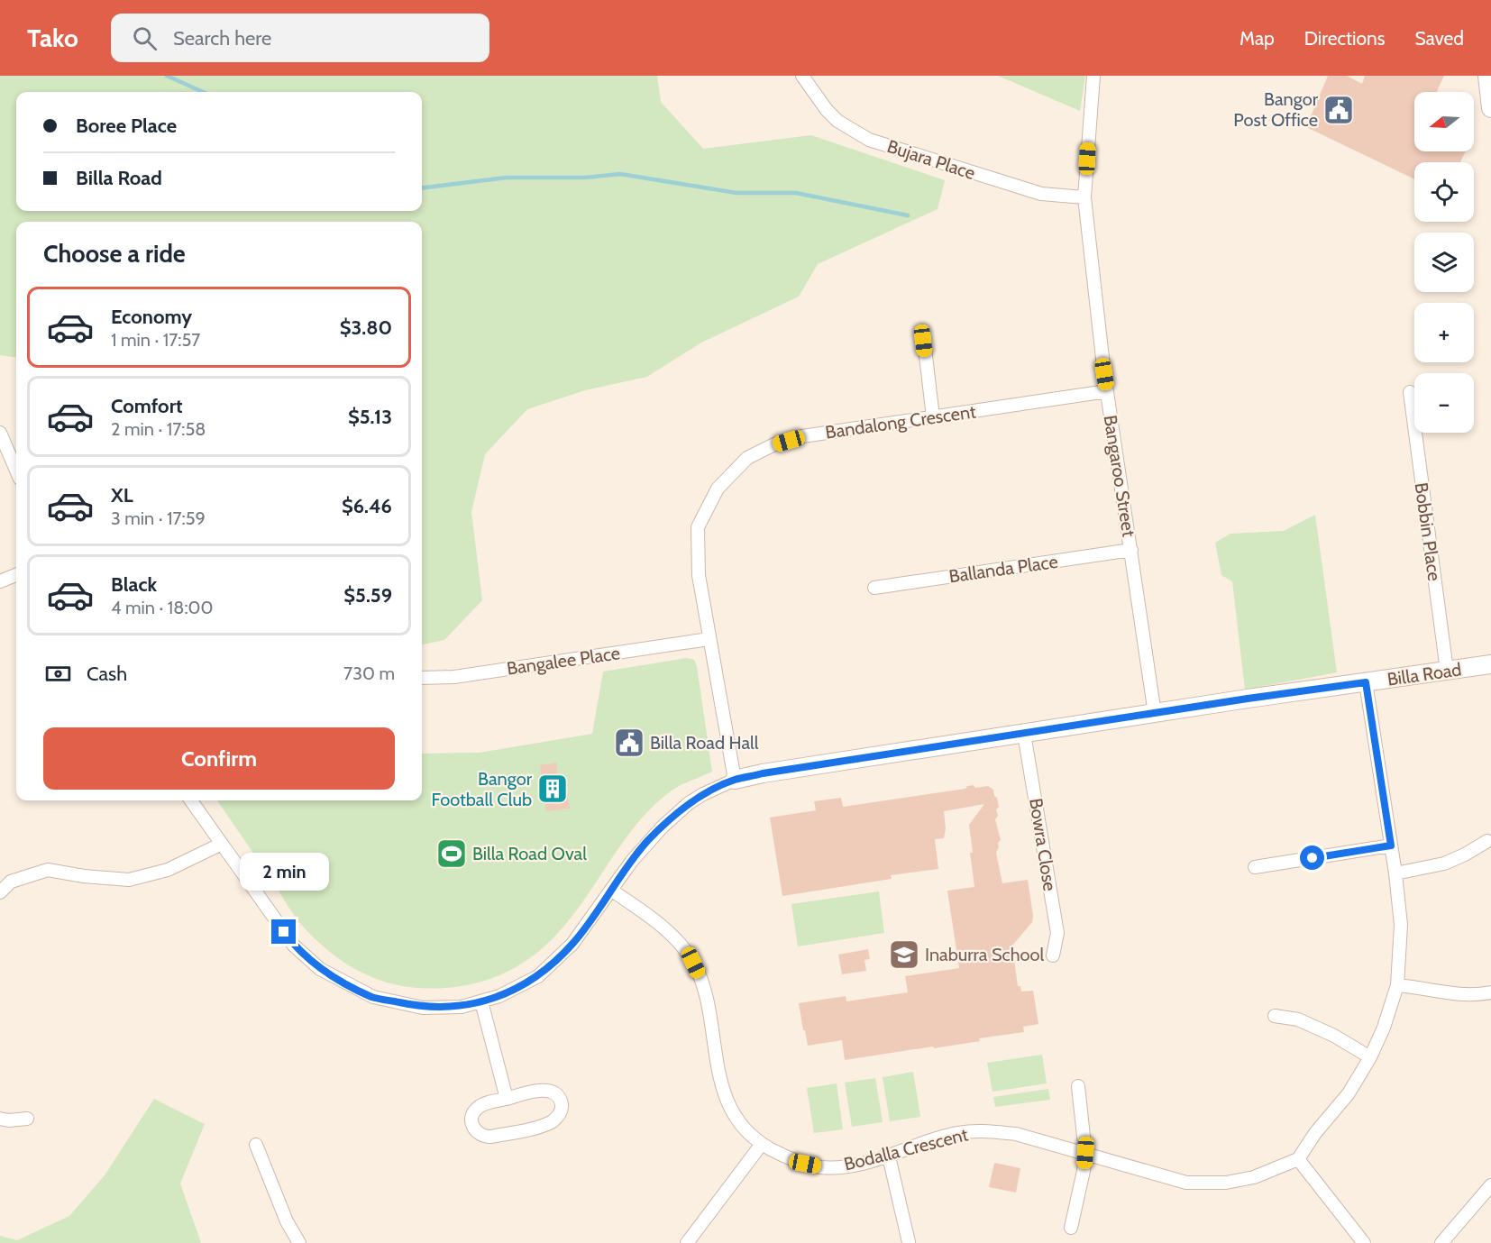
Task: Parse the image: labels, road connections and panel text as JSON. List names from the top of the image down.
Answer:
{
  "streets": {
    "street": [
      "Bujara Place",
      "Bandalong Crescent",
      "Bangaroo Street",
      "Bobbin Place",
      "Ballanda Place",
      "Bangalee Place",
      "Billa Road",
      "Bowra Close",
      "Bodalla Crescent"
    ]
  },
  "crossings": [
    ["Bujara Place", "Bangaroo Street"],
    ["Bandalong Crescent", "Bangaroo Street"],
    ["Bandalong Crescent", "Bangalee Place"],
    ["Bandalong Crescent", "Billa Road"],
    ["Bangaroo Street", "Ballanda Place"],
    ["Bangaroo Street", "Billa Road"],
    ["Bobbin Place", "Billa Road"],
    ["Billa Road", "Bowra Close"],
    ["Billa Road", "Bodalla Crescent"]
  ],
  "places": {
    "public building": ["Bangor Post Office", "Billa Road Hall"],
    "building": ["Bangor Football Club"],
    "sports": ["Billa Road Oval"],
    "school or university": ["Inaburra School"]
  },
  "north": "left",
  "page": {
    "header": "Tako",
    "search": "Search here",
    "nav": ["Map", "Directions", "Saved"],
    "map_buttons": ["+", "−"],
    "banner": ["Boree Place", "Billa Road"],
    "heading": "Choose a ride",
    "list": [
      {
        "name": "Economy",
        "note": "1 min · 17:57",
        "value": "$3.80"
      },
      {
        "name": "Comfort",
        "note": "2 min · 17:58",
        "value": "$5.13"
      },
      {
        "name": "XL",
        "note": "3 min · 17:59",
        "value": "$6.46"
      },
      {
        "name": "Black",
        "note": "4 min · 18:00",
        "value": "$5.59"
      }
    ],
    "pay": ["Cash", "730 m"],
    "buttons": "Confirm",
    "bubble": "2 min"
  }
}
